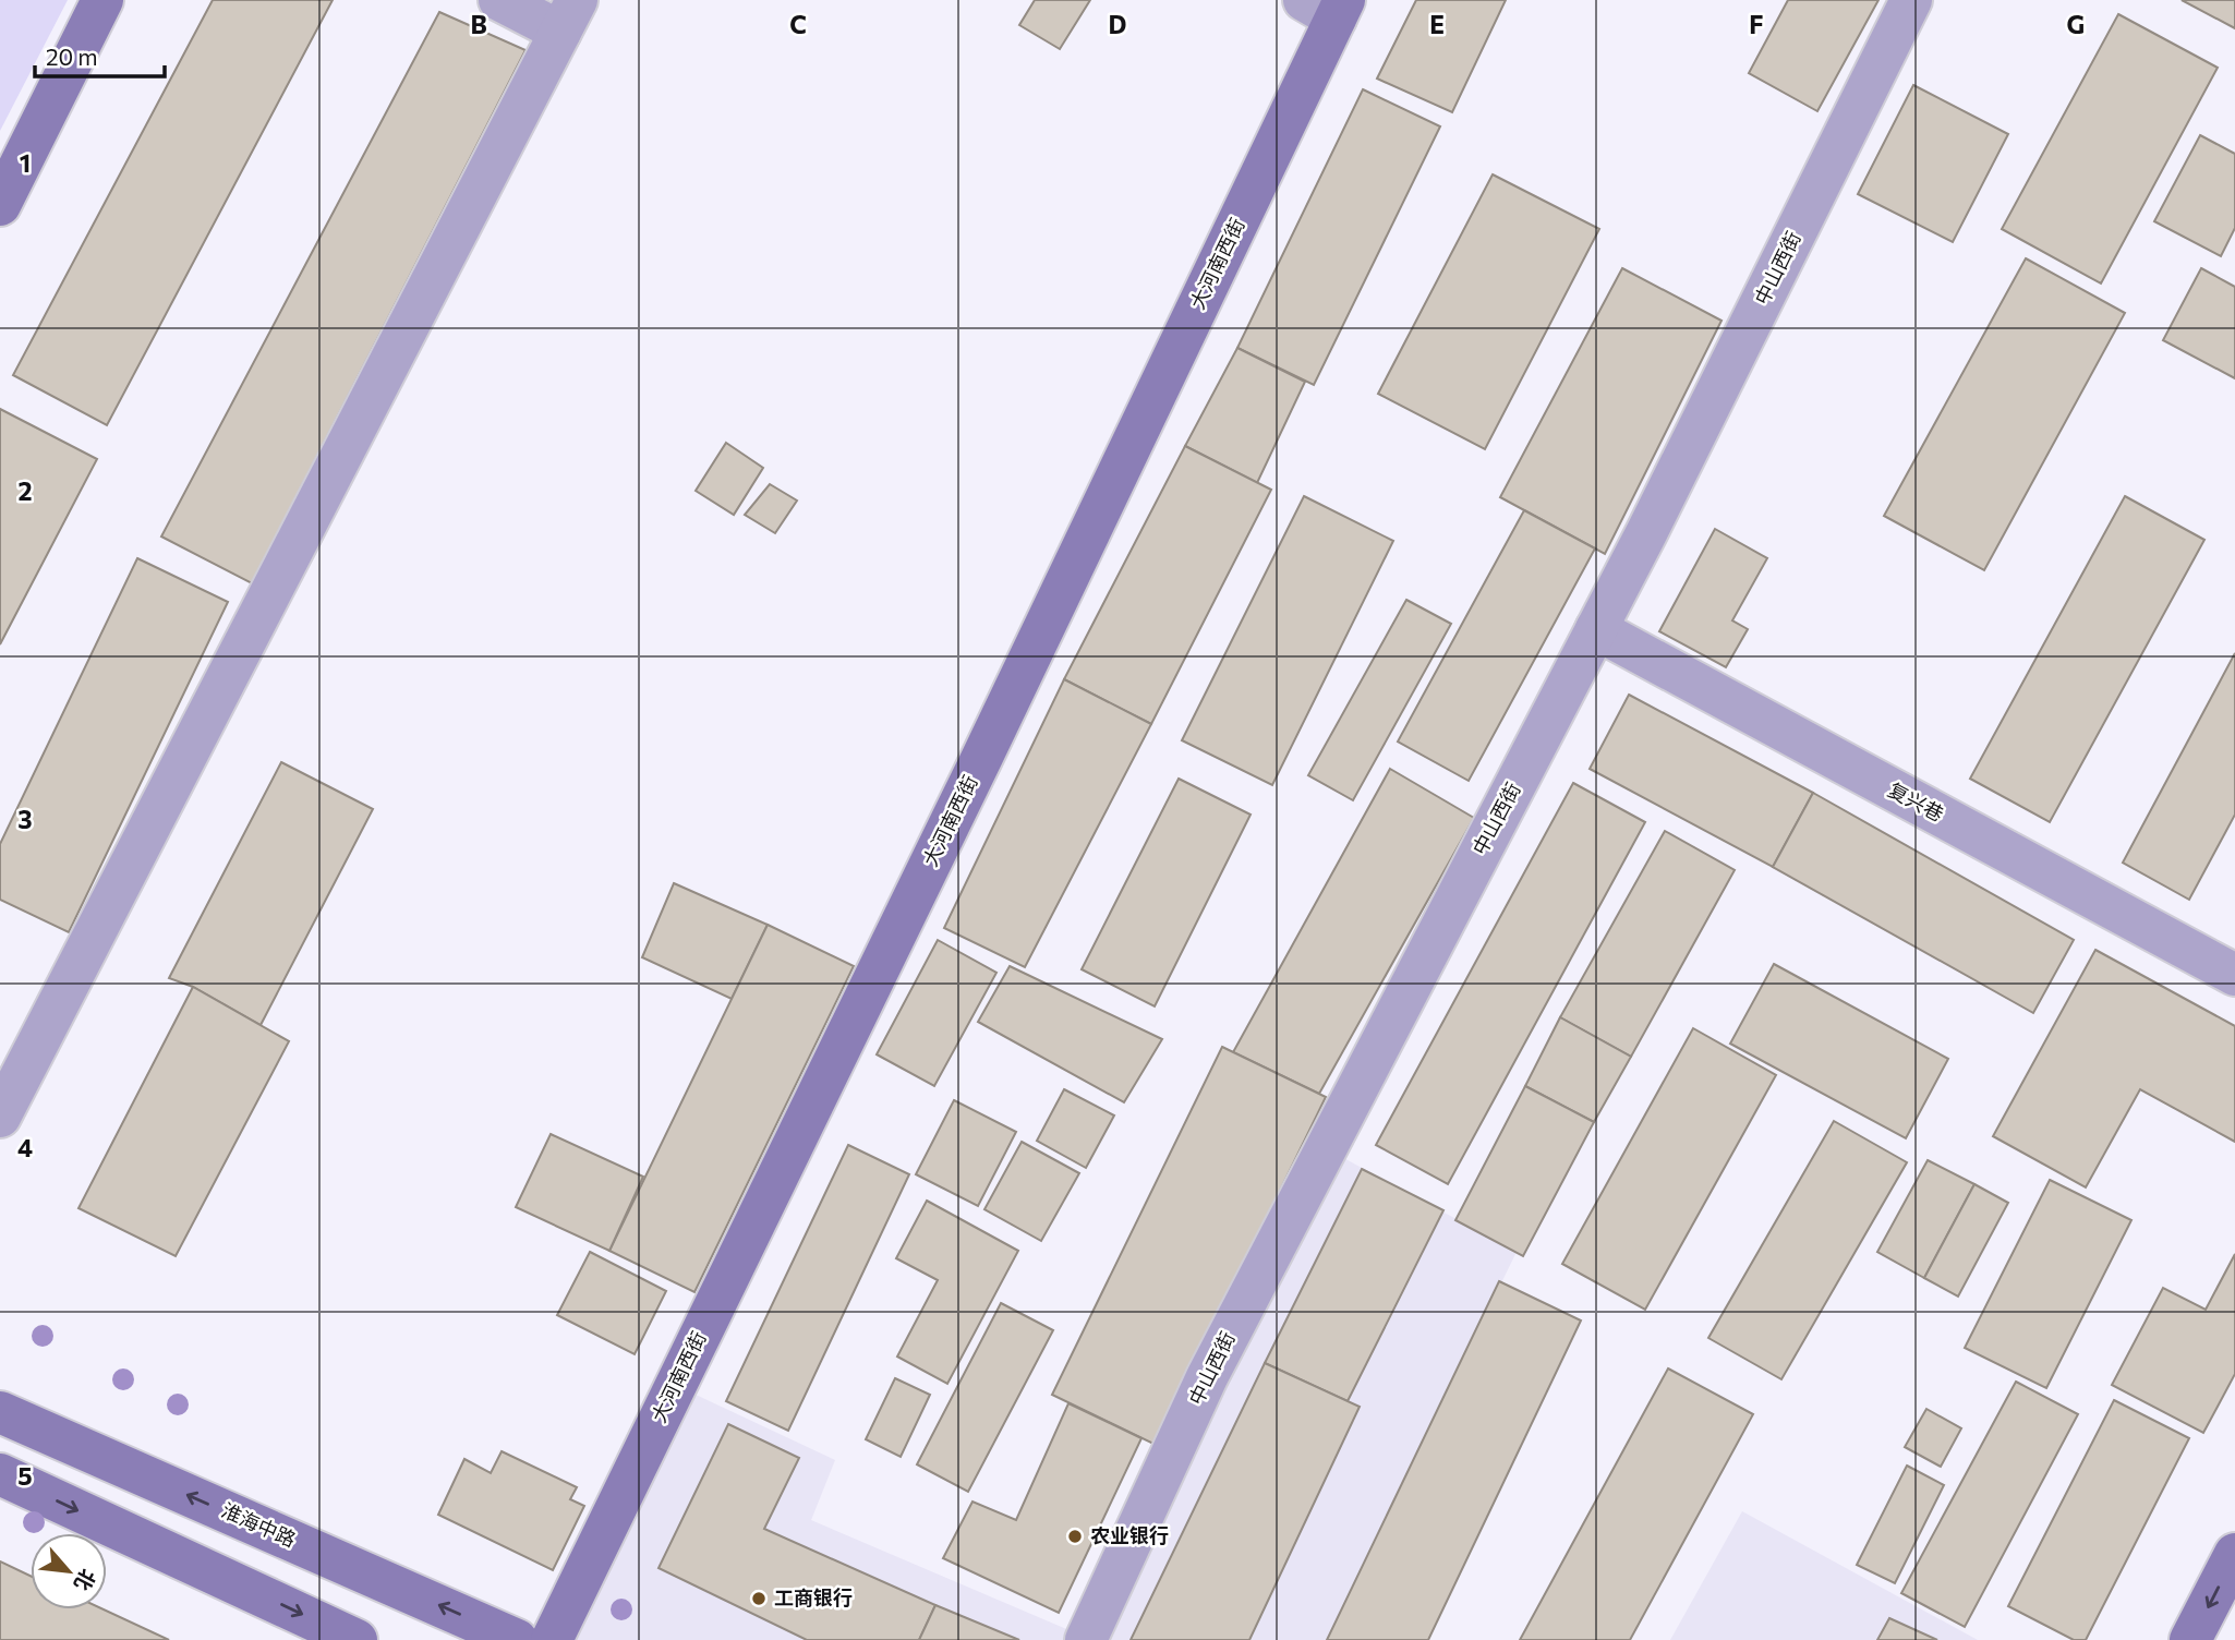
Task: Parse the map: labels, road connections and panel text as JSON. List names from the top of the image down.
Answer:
{
  "streets": {
    "street": [
      "大河南西街",
      "中山西街",
      "复兴巷",
      "淮海中路"
    ]
  },
  "crossings": [
    ["中山西街", "复兴巷"]
  ],
  "places": ["农业银行", "工商银行"],
  "scale_bar": "20 m",
  "north": "bottom right",
  "grid": {
    "columns": [
      "B",
      "C",
      "D",
      "E",
      "F",
      "G"
    ],
    "rows": [
      "1",
      "2",
      "3",
      "4",
      "5"
    ]
  }
}
